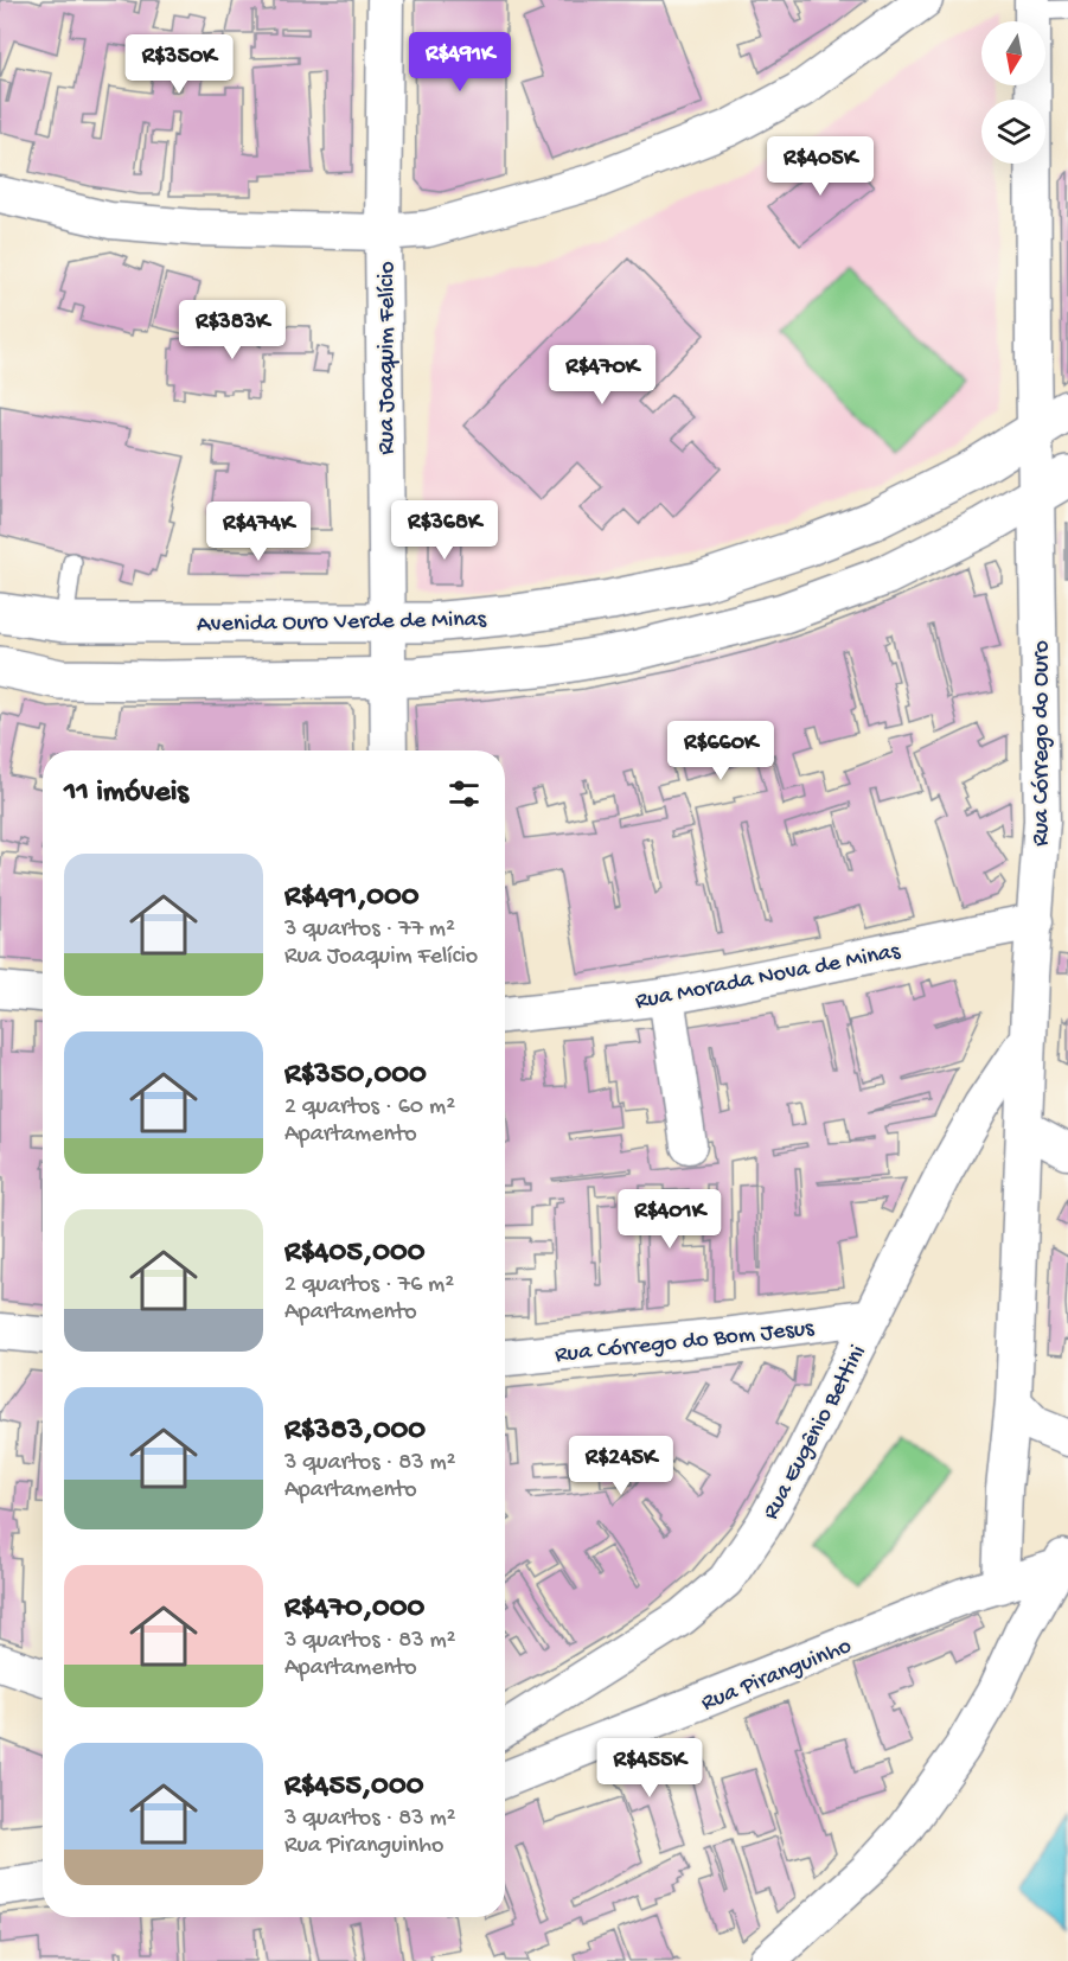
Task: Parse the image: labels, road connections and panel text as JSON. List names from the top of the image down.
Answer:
{
  "streets": {
    "street": [
      "Rua Joaquim Felício",
      "Avenida Ouro Verde de Minas",
      "Rua Córrego do Ouro",
      "Rua Morada Nova de Minas",
      "Rua Córrego do Bom Jesus",
      "Rua Eugênio Bettini",
      "Rua Piranguinho"
    ]
  },
  "crossings": [
    ["Rua Joaquim Felício", "Avenida Ouro Verde de Minas"],
    ["Avenida Ouro Verde de Minas", "Rua Córrego do Ouro"],
    ["Rua Córrego do Ouro", "Rua Morada Nova de Minas"],
    ["Rua Córrego do Ouro", "Rua Eugênio Bettini"],
    ["Rua Córrego do Ouro", "Rua Piranguinho"],
    ["Rua Córrego do Bom Jesus", "Rua Eugênio Bettini"]
  ],
  "north": "bottom",
  "page": {
    "price": [
      "R$491K",
      "R$350K",
      "R$405K",
      "R$383K",
      "R$470K",
      "R$368K",
      "R$474K",
      "R$660K",
      "R$401K",
      "R$245K",
      "R$455K"
    ],
    "heading": "11 imóveis",
    "list": [
      {
        "name": "R$491,000",
        "note": "3 quartos · 77 m² · Rua Joaquim Felício"
      },
      {
        "name": "R$350,000",
        "note": "2 quartos · 60 m² · Apartamento"
      },
      {
        "name": "R$405,000",
        "note": "2 quartos · 76 m² · Apartamento"
      },
      {
        "name": "R$383,000",
        "note": "3 quartos · 83 m² · Apartamento"
      },
      {
        "name": "R$470,000",
        "note": "3 quartos · 83 m² · Apartamento"
      },
      {
        "name": "R$455,000",
        "note": "3 quartos · 83 m² · Rua Piranguinho"
      }
    ]
  }
}
